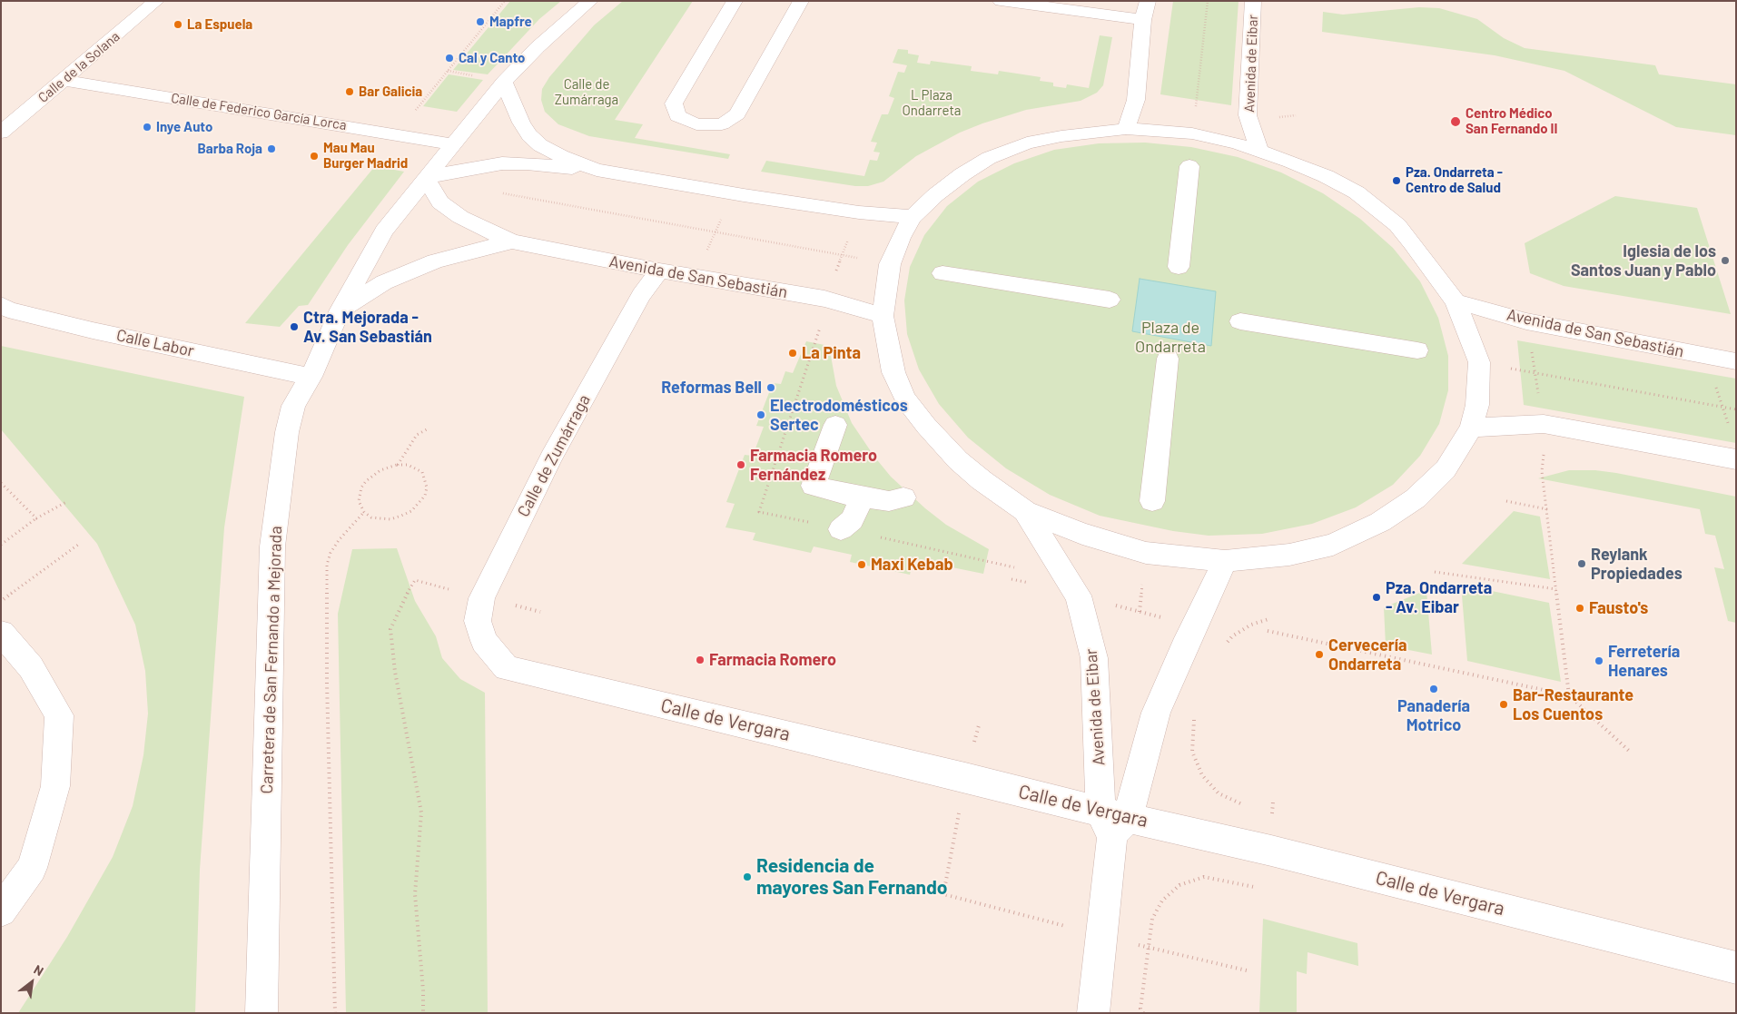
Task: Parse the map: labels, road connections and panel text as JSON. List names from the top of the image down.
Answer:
{
  "streets": {
    "street": [
      "Avenida de Eibar",
      "Calle de la Solana",
      "Calle de Federico García Lorca",
      "Avenida de San Sebastián",
      "Calle Labor",
      "Calle de Zumárraga",
      "Carretera de San Fernando a Mejorada",
      "Calle de Vergara"
    ]
  },
  "crossings": [
    ["Avenida de Eibar", "Calle de Vergara"],
    ["Calle de la Solana", "Calle de Federico García Lorca"],
    ["Calle de Federico García Lorca", "Carretera de San Fernando a Mejorada"],
    ["Avenida de San Sebastián", "Calle de Zumárraga"],
    ["Avenida de San Sebastián", "Carretera de San Fernando a Mejorada"],
    ["Calle Labor", "Carretera de San Fernando a Mejorada"],
    ["Calle de Zumárraga", "Calle de Vergara"]
  ],
  "parks": ["Calle de Zumárraga", "L Plaza Ondarreta", "Plaza de Ondarreta"],
  "places": [
    "Mapfre",
    "La Espuela",
    "Cal y Canto",
    "Bar Galicia",
    "Centro Médico San Fernando II",
    "Inye Auto",
    "Barba Roja",
    "Mau Mau Burger Madrid",
    "Pza. Ondarreta - Centro de Salud",
    "Iglesia de los Santos Juan y Pablo",
    "Ctra. Mejorada - Av. San Sebastián",
    "La Pinta",
    "Reformas Bell",
    "Electrodomésticos Sertec",
    "Farmacia Romero Fernández",
    "Reylank Propiedades",
    "Maxi Kebab",
    "Pza. Ondarreta - Av. Eibar",
    "Fausto's",
    "Cervecería Ondarreta",
    "Farmacia Romero",
    "Ferretería Henares",
    "Panadería Motrico",
    "Bar-Restaurante Los Cuentos",
    "Residencia de mayores San Fernando"
  ],
  "north": "top right"
}
